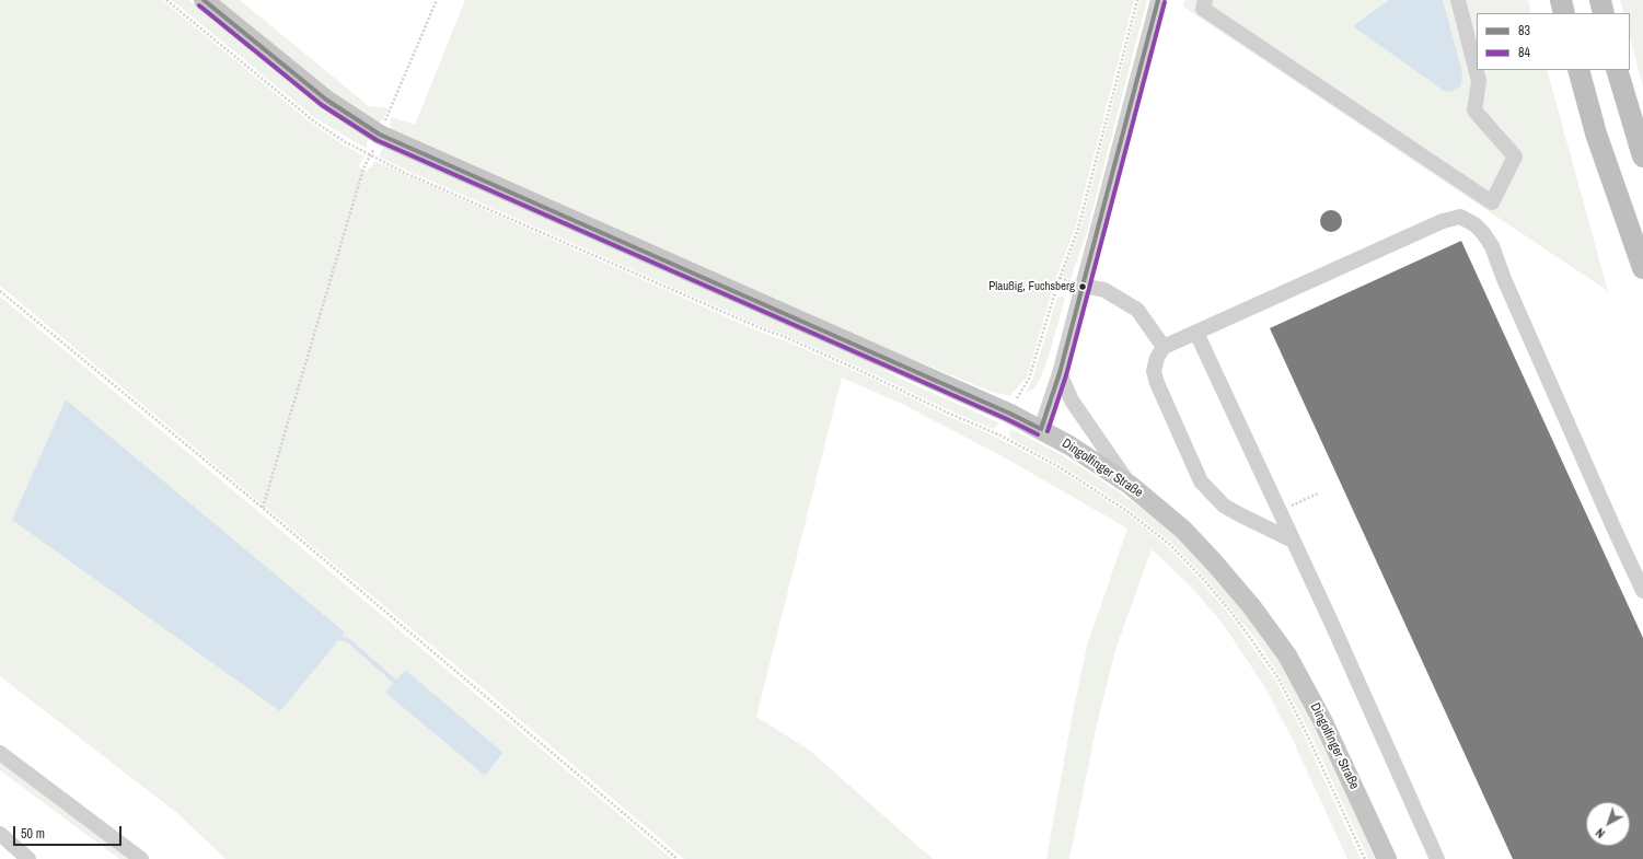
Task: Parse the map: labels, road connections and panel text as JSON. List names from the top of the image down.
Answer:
{
  "streets": {
    "main road": ["Dingolfinger Straße"]
  },
  "places": ["Plaußig, Fuchsberg"],
  "lines": ["transit line 83", "transit line 84"],
  "legend": ["83", "84"],
  "scale_bar": "50 m",
  "north": "bottom left"
}
